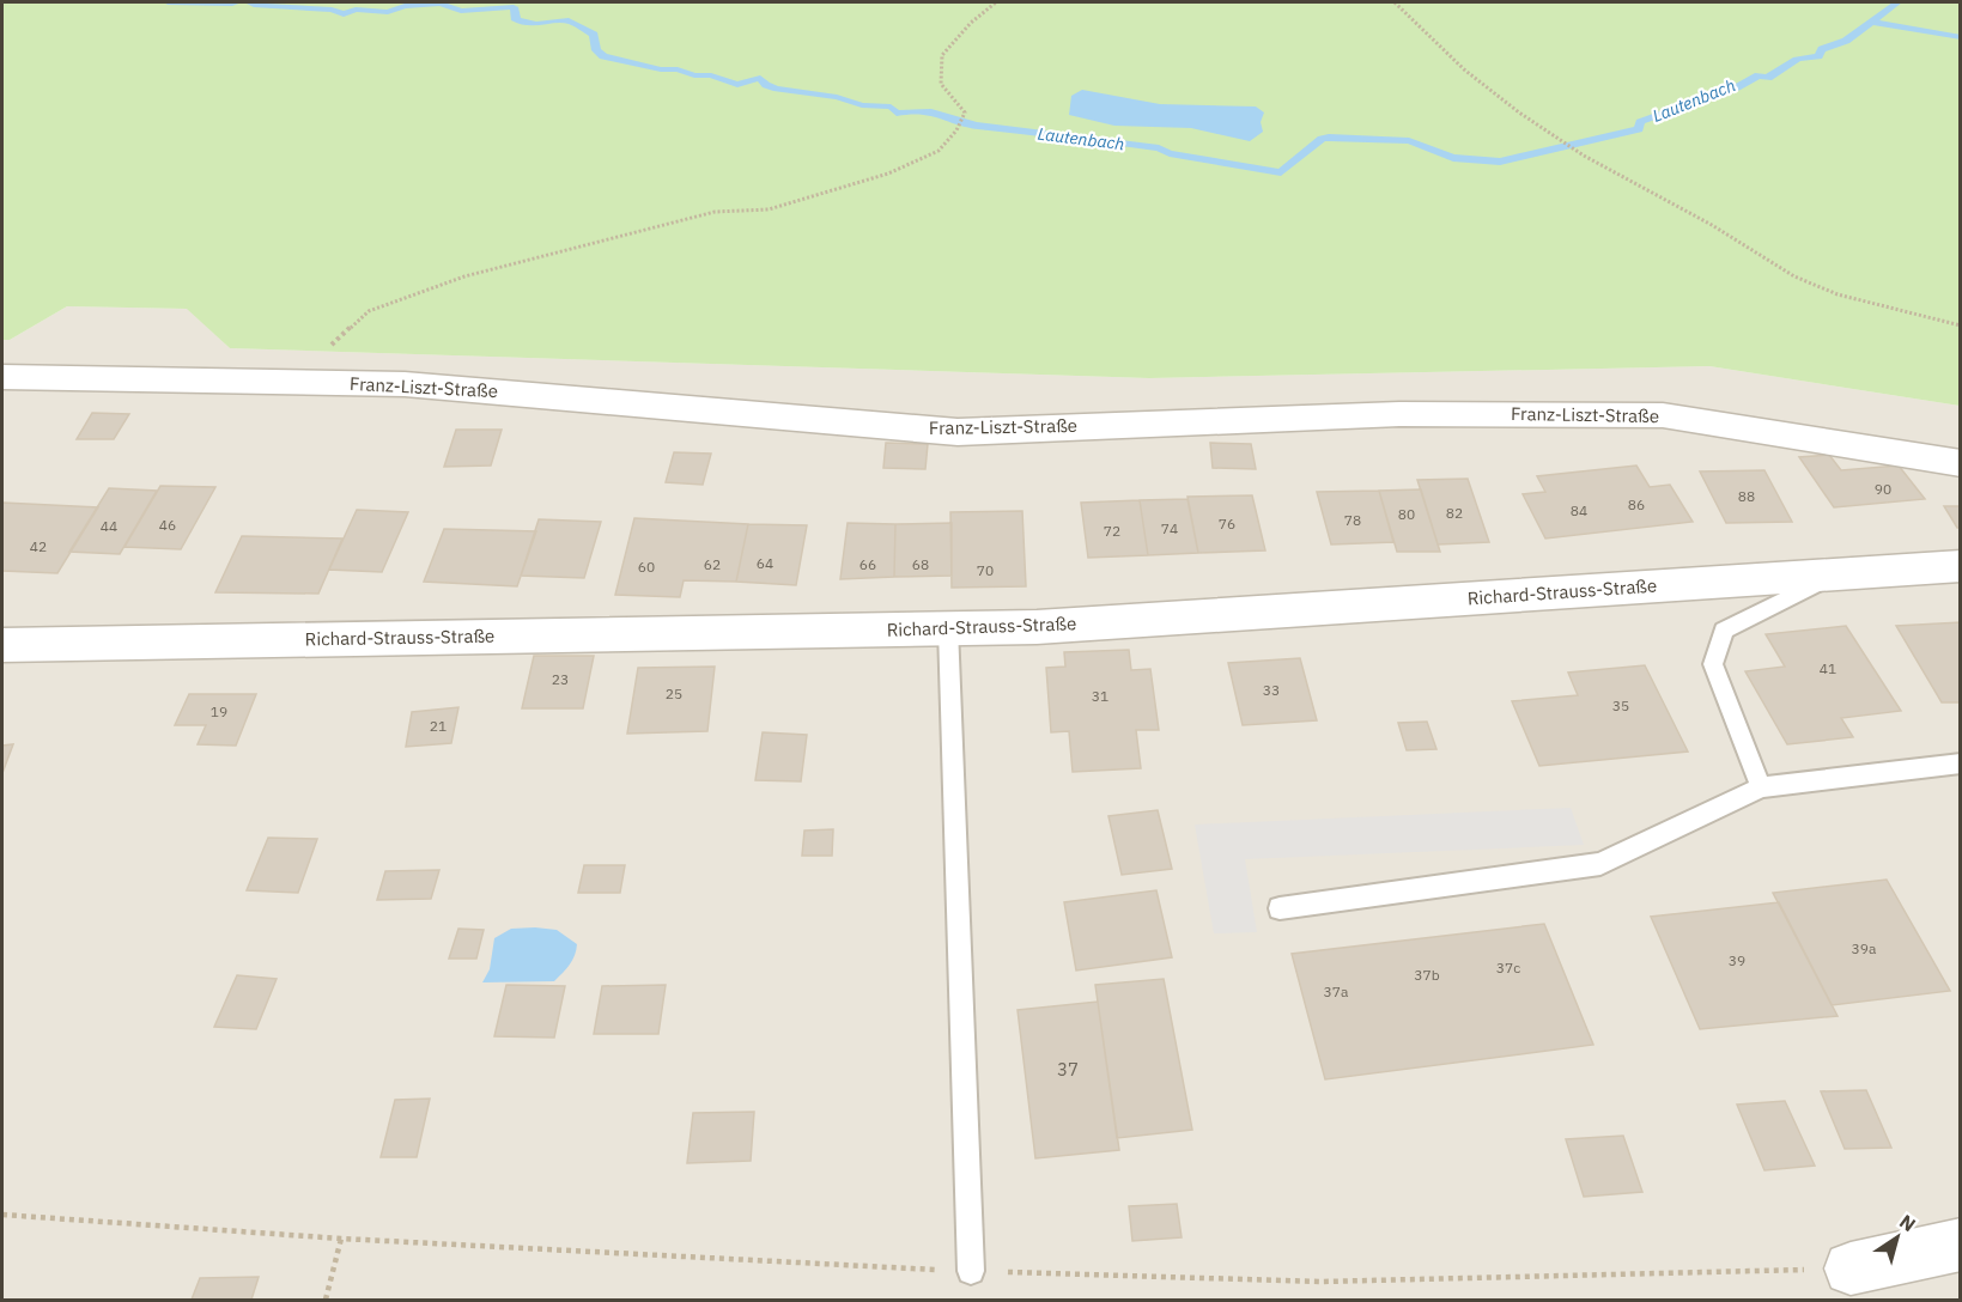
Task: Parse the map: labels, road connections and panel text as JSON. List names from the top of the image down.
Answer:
{
  "streets": {
    "street": ["Franz-Liszt-Straße", "Richard-Strauss-Straße"]
  },
  "water": ["Lautenbach"],
  "house_numbers": [
    "90",
    "88",
    "86",
    "84",
    "82",
    "80",
    "78",
    "76",
    "46",
    "44",
    "74",
    "72",
    "42",
    "64",
    "62",
    "66",
    "68",
    "60",
    "70",
    "41",
    "23",
    "33",
    "25",
    "31",
    "35",
    "19",
    "21",
    "39a",
    "39",
    "37c",
    "37b",
    "37a",
    "37"
  ],
  "north": "top right"
}
